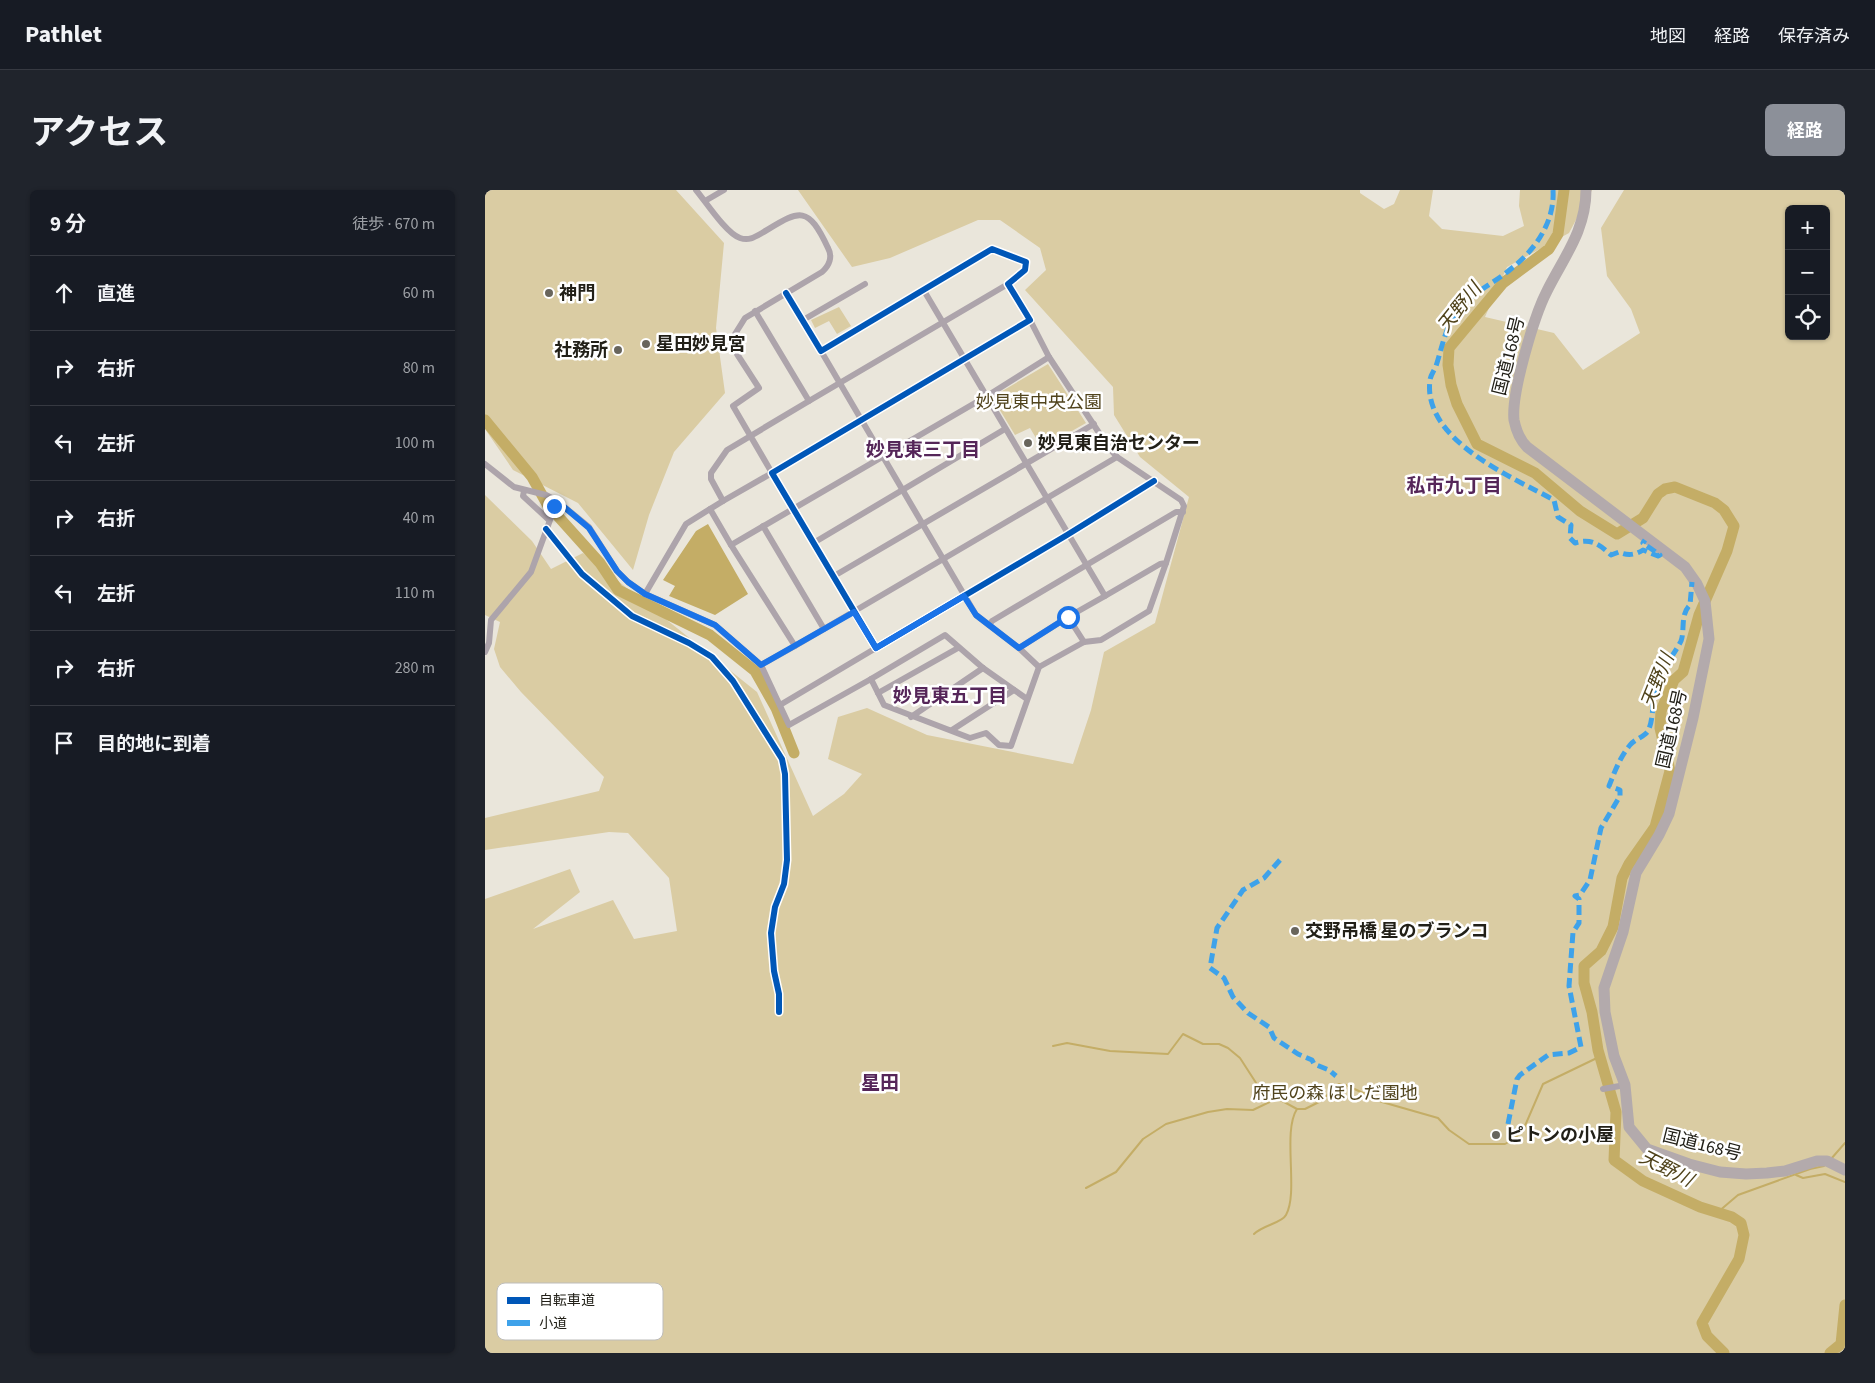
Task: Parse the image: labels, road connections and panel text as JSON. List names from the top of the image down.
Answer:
{
  "streets": {
    "highway": ["国道168号"]
  },
  "districts": [
    "妙見東三丁目",
    "私市九丁目",
    "妙見東五丁目",
    "星田"
  ],
  "water": ["天野川"],
  "parks": ["妙見東中央公園", "府民の森 ほしだ園地"],
  "places": [
    "神門",
    "星田妙見宮",
    "社務所",
    "妙見東自治センター",
    "交野吊橋 星のブランコ",
    "ピトンの小屋"
  ],
  "legend": ["自転車道", "小道"],
  "page": {
    "header": "Pathlet",
    "nav": ["地図", "経路", "保存済み"],
    "title": "アクセス",
    "buttons": "経路",
    "heading": ["9 分", "徒歩 · 670 m"],
    "map_buttons": ["+", "−"],
    "list": [
      ["直進", "60 m"],
      ["右折", "80 m"],
      ["左折", "100 m"],
      ["右折", "40 m"],
      ["左折", "110 m"],
      ["右折", "280 m"],
      "目的地に到着"
    ]
  }
}
